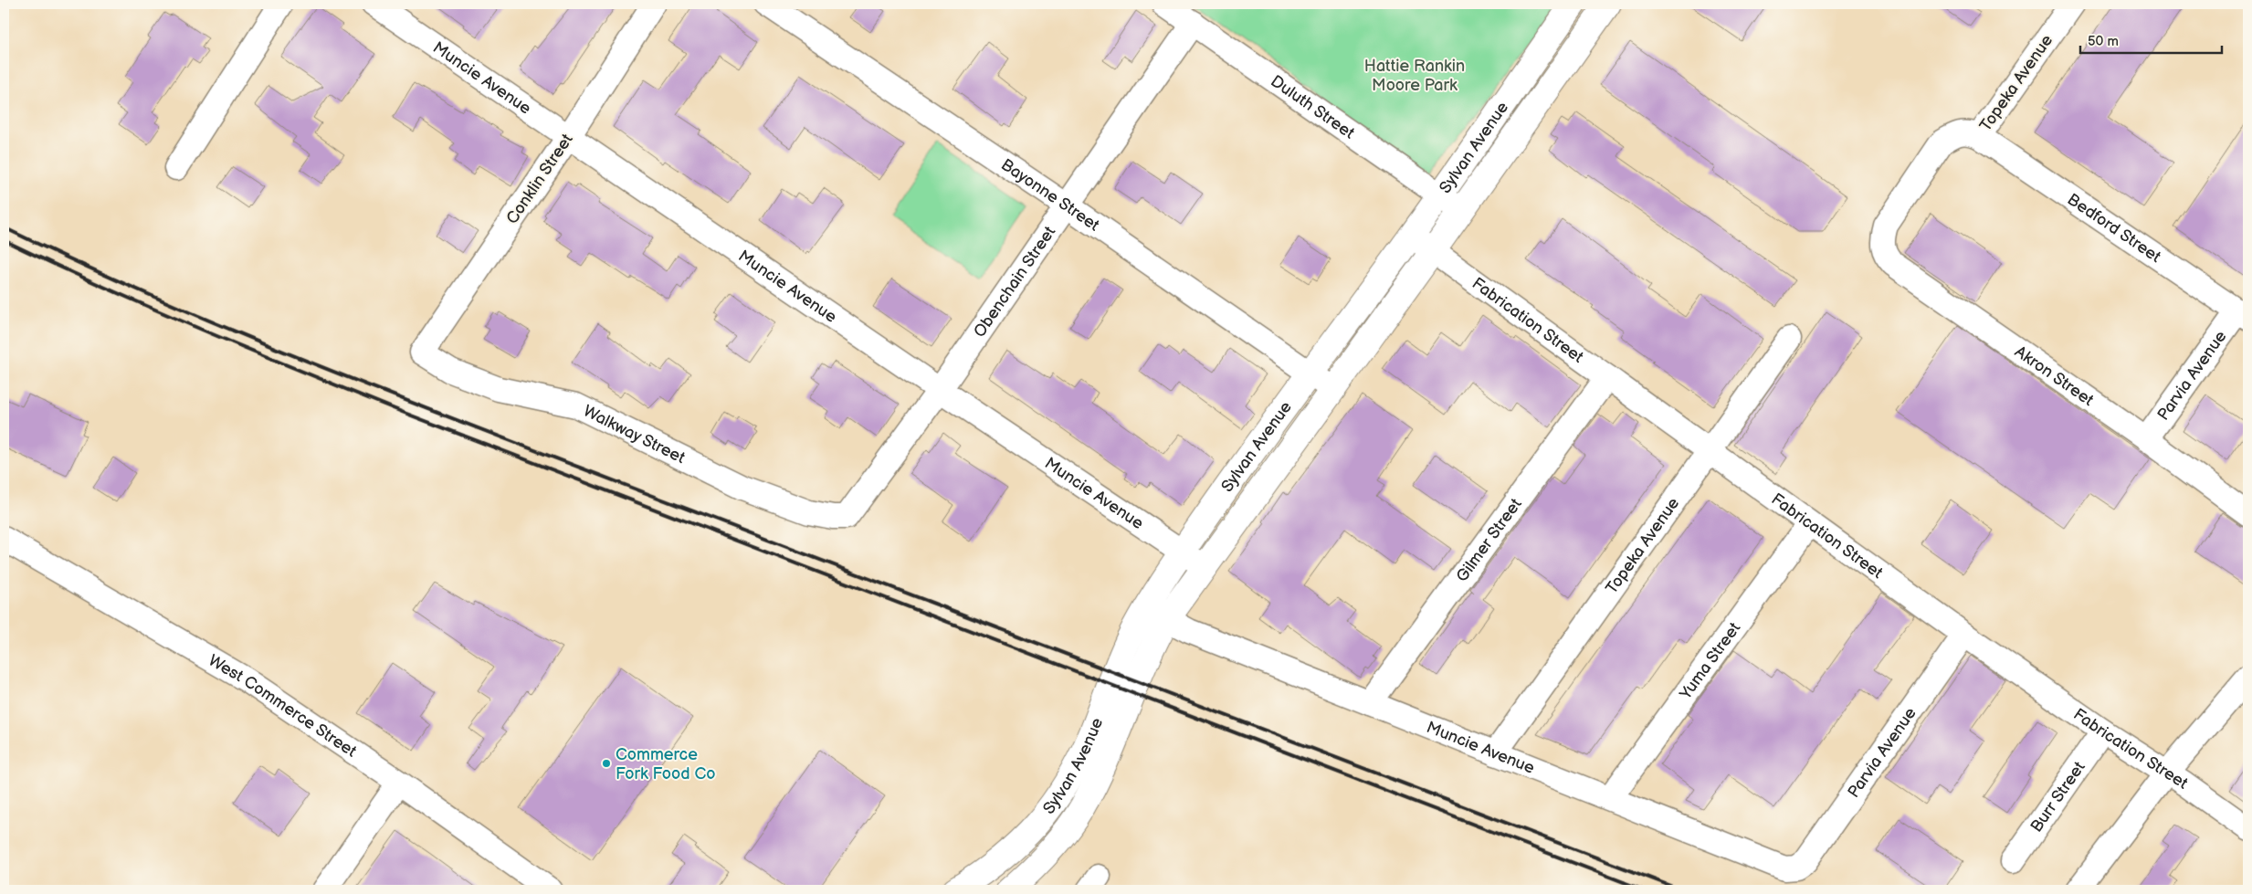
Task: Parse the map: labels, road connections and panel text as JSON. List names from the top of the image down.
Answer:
{
  "streets": {
    "main road": ["Sylvan Avenue"],
    "street": [
      "Muncie Avenue",
      "Topeka Avenue",
      "Duluth Street",
      "Conklin Street",
      "Bayonne Street",
      "Bedford Street",
      "Obenchain Street",
      "Fabrication Street",
      "Akron Street",
      "Parvia Avenue",
      "Walkway Street",
      "Gilmer Street",
      "Yuma Street",
      "West Commerce Street",
      "Burr Street"
    ]
  },
  "crossings": [
    ["Muncie Avenue", "Topeka Avenue"],
    ["Muncie Avenue", "Sylvan Avenue"],
    ["Muncie Avenue", "Conklin Street"],
    ["Muncie Avenue", "Obenchain Street"],
    ["Muncie Avenue", "Parvia Avenue"],
    ["Muncie Avenue", "Gilmer Street"],
    ["Muncie Avenue", "Yuma Street"],
    ["Topeka Avenue", "Bedford Street"],
    ["Topeka Avenue", "Fabrication Street"],
    ["Topeka Avenue", "Akron Street"],
    ["Duluth Street", "Sylvan Avenue"],
    ["Duluth Street", "Obenchain Street"],
    ["Sylvan Avenue", "Bayonne Street"],
    ["Sylvan Avenue", "Fabrication Street"],
    ["Conklin Street", "Walkway Street"],
    ["Bayonne Street", "Obenchain Street"],
    ["Bedford Street", "Parvia Avenue"],
    ["Obenchain Street", "Walkway Street"],
    ["Fabrication Street", "Parvia Avenue"],
    ["Fabrication Street", "Gilmer Street"],
    ["Fabrication Street", "Yuma Street"],
    ["Fabrication Street", "Burr Street"],
    ["Akron Street", "Parvia Avenue"]
  ],
  "parks": ["Hattie Rankin Moore Park"],
  "places": ["Commerce Fork Food Co"],
  "scale_bar": "50 m"
}
